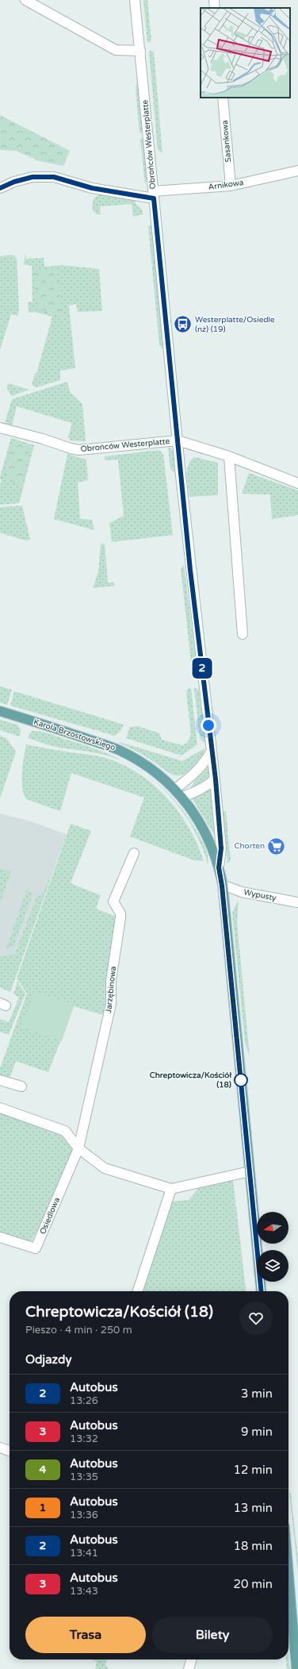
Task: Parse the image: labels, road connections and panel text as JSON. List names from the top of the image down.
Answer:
{
  "streets": {
    "main road": ["Karola Brzostowskiego"],
    "street": [
      "Sasankowa",
      "Obrońców Westerplatte",
      "Arnikowa",
      "Wypusty",
      "Jarzębinowa",
      "Osiedlowa"
    ]
  },
  "crossings": [
    ["Sasankowa", "Arnikowa"],
    ["Obrońców Westerplatte", "Arnikowa"],
    ["Obrońców Westerplatte", "Karola Brzostowskiego"],
    ["Karola Brzostowskiego", "Wypusty"],
    ["Jarzębinowa", "Osiedlowa"]
  ],
  "places": {
    "bus stop": ["Westerplatte/Osiedle (nż) (19)"],
    "supermarket": ["Chorten"],
    "other": ["Chreptowicza/Kościół (18)"]
  },
  "lines": ["bus line 2"],
  "north": "left",
  "page": {
    "on_map": "2",
    "heading": [
      ["Chreptowicza/Kościół (18)", "Pieszo · 4 min · 250 m"],
      "Odjazdy"
    ],
    "list": [
      {
        "mark": "2",
        "name": "Autobus",
        "note": "13:26",
        "value": "3 min"
      },
      {
        "mark": "3",
        "name": "Autobus",
        "note": "13:32",
        "value": "9 min"
      },
      {
        "mark": "4",
        "name": "Autobus",
        "note": "13:35",
        "value": "12 min"
      },
      {
        "mark": "1",
        "name": "Autobus",
        "note": "13:36",
        "value": "13 min"
      },
      {
        "mark": "2",
        "name": "Autobus",
        "note": "13:41",
        "value": "18 min"
      },
      {
        "mark": "3",
        "name": "Autobus",
        "note": "13:43",
        "value": "20 min"
      }
    ],
    "buttons": ["Trasa", "Bilety"]
  }
}
